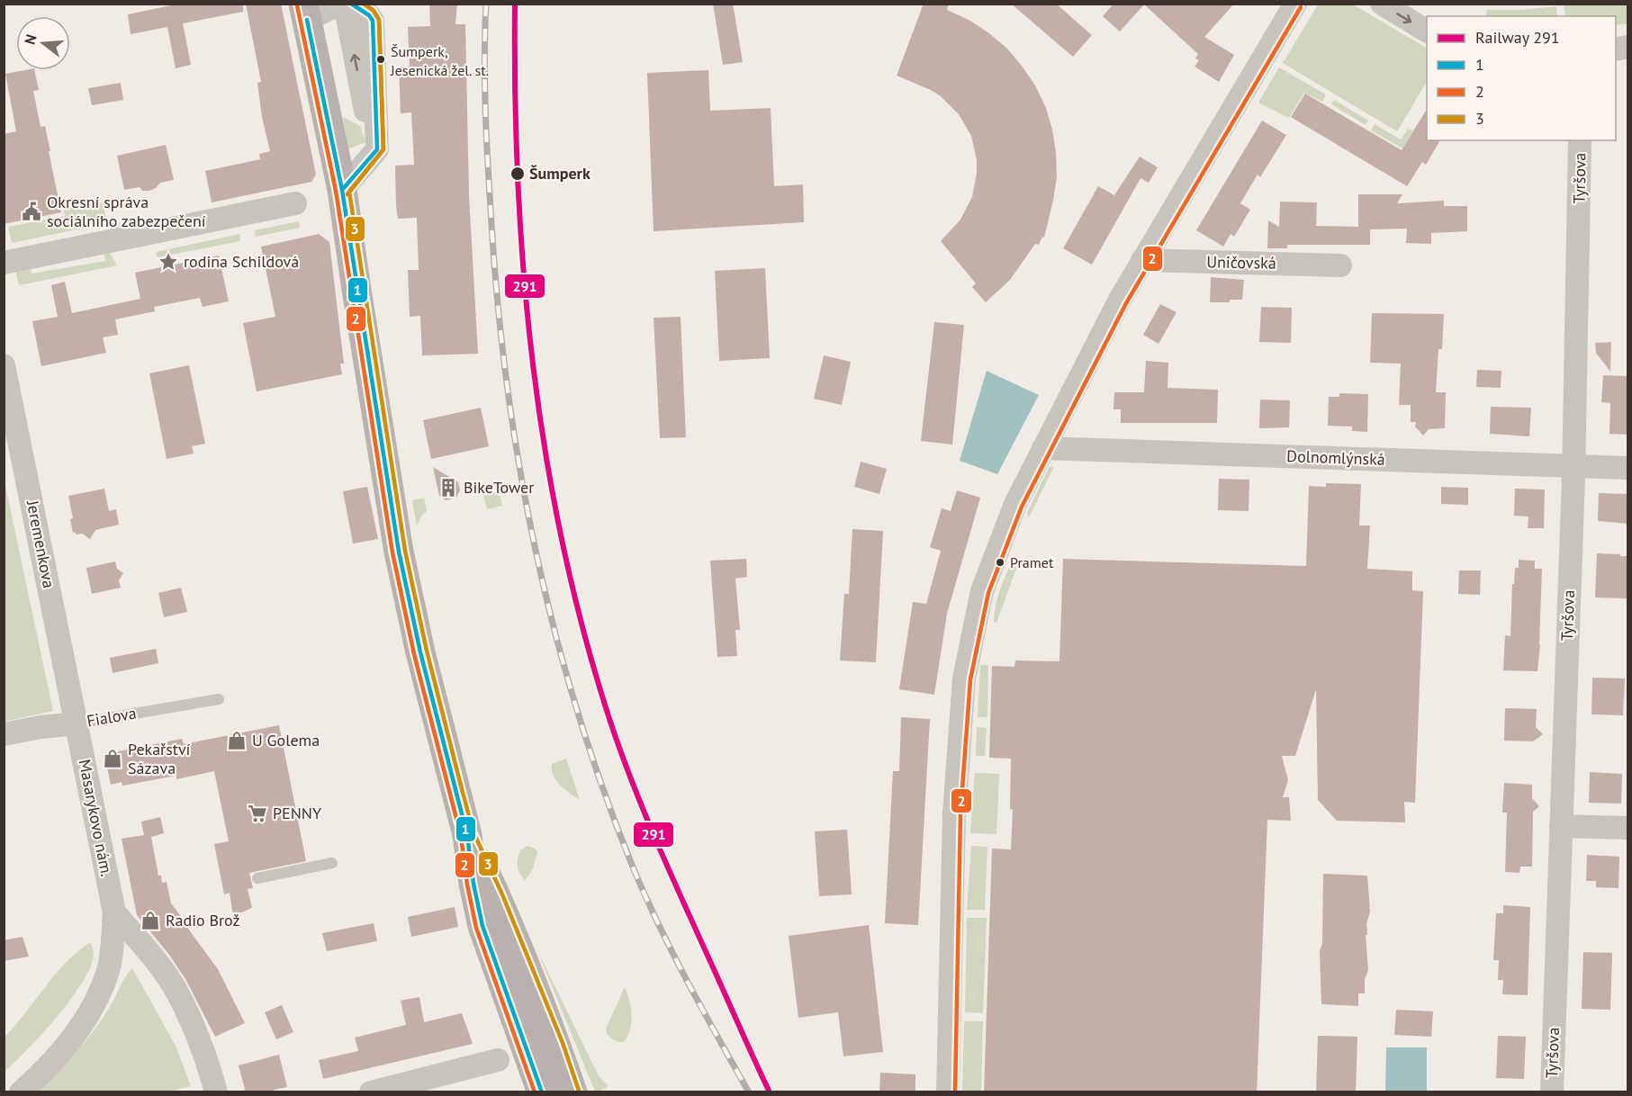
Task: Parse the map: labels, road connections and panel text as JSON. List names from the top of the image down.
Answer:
{
  "streets": {
    "street": [
      "Tyršova",
      "Uničovská",
      "Dolnomlýnská",
      "Jeremenkova",
      "Fialova",
      "Masarykovo nám."
    ]
  },
  "crossings": [
    ["Tyršova", "Dolnomlýnská"],
    ["Jeremenkova", "Fialova"],
    ["Jeremenkova", "Masarykovo nám."],
    ["Fialova", "Masarykovo nám."]
  ],
  "places": {
    "other": ["Šumperk, Jesenická žel. st.", "Šumperk", "Pramet"],
    "public building": ["Okresní správa sociálního zabezpečení"],
    "place": ["rodina Schildová"],
    "building": ["BikeTower"],
    "shop": ["U Golema", "Pekařství Sázava", "Radio Brož"],
    "supermarket": ["PENNY"]
  },
  "lines": [
    "rail line 291",
    "transit line 1",
    "transit line 2",
    "transit line 3"
  ],
  "legend": [
    "Railway 291",
    "1",
    "2",
    "3"
  ],
  "north": "left"
}
